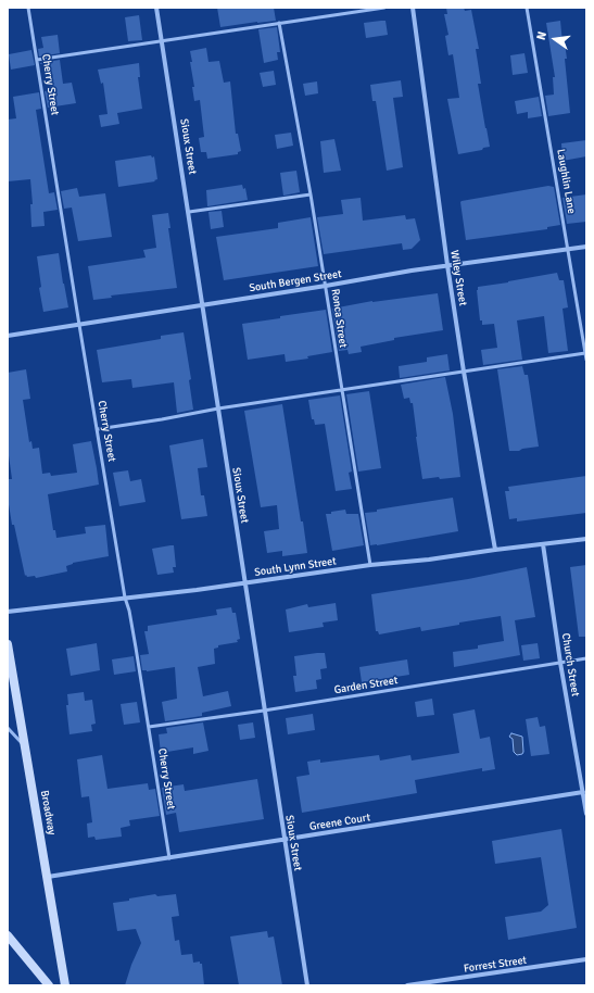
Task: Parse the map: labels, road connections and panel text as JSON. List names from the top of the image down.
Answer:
{
  "streets": {
    "main road": ["Broadway"],
    "street": [
      "Sioux Street",
      "Wiley Street",
      "South Bergen Street",
      "South Lynn Street",
      "Church Street",
      "Greene Court",
      "Forrest Street"
    ],
    "lane": [
      "Cherry Street",
      "Laughlin Lane",
      "Ronca Street",
      "Garden Street"
    ]
  },
  "crossings": [
    ["Cherry Street", "South Bergen Street"],
    ["Cherry Street", "South Lynn Street"],
    ["Cherry Street", "Garden Street"],
    ["Cherry Street", "Greene Court"],
    ["Sioux Street", "South Bergen Street"],
    ["Sioux Street", "South Lynn Street"],
    ["Sioux Street", "Garden Street"],
    ["Sioux Street", "Greene Court"],
    ["Laughlin Lane", "South Bergen Street"],
    ["Wiley Street", "South Bergen Street"],
    ["Wiley Street", "South Lynn Street"],
    ["South Bergen Street", "Ronca Street"],
    ["Ronca Street", "South Lynn Street"],
    ["South Lynn Street", "Church Street"],
    ["Church Street", "Garden Street"],
    ["Church Street", "Greene Court"],
    ["Broadway", "Greene Court"]
  ],
  "north": "left"
}
